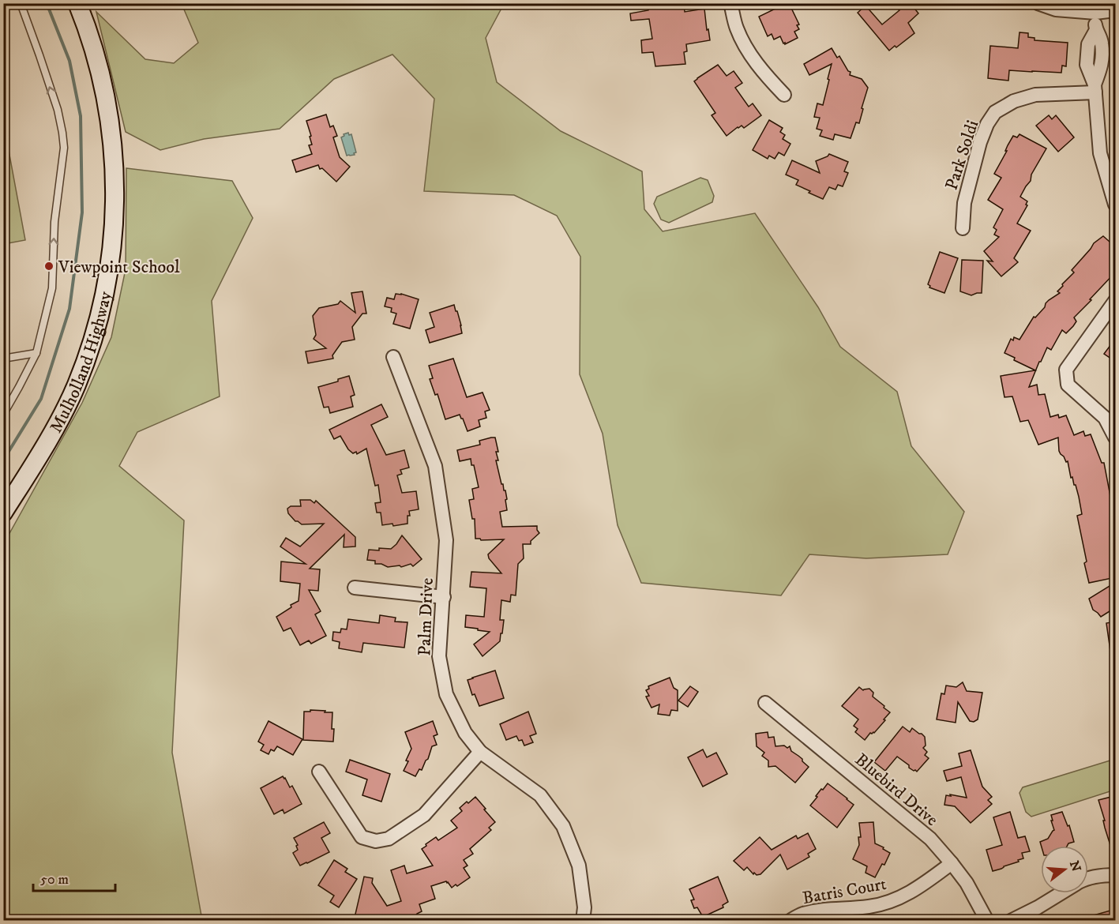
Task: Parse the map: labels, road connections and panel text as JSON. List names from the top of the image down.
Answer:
{
  "streets": {
    "main road": ["Mulholland Highway"],
    "street": [
      "Park Soldi",
      "Palm Drive",
      "Bluebird Drive",
      "Batris Court"
    ]
  },
  "crossings": [
    ["Bluebird Drive", "Batris Court"]
  ],
  "places": ["Viewpoint School"],
  "scale_bar": "50 m",
  "north": "right"
}
